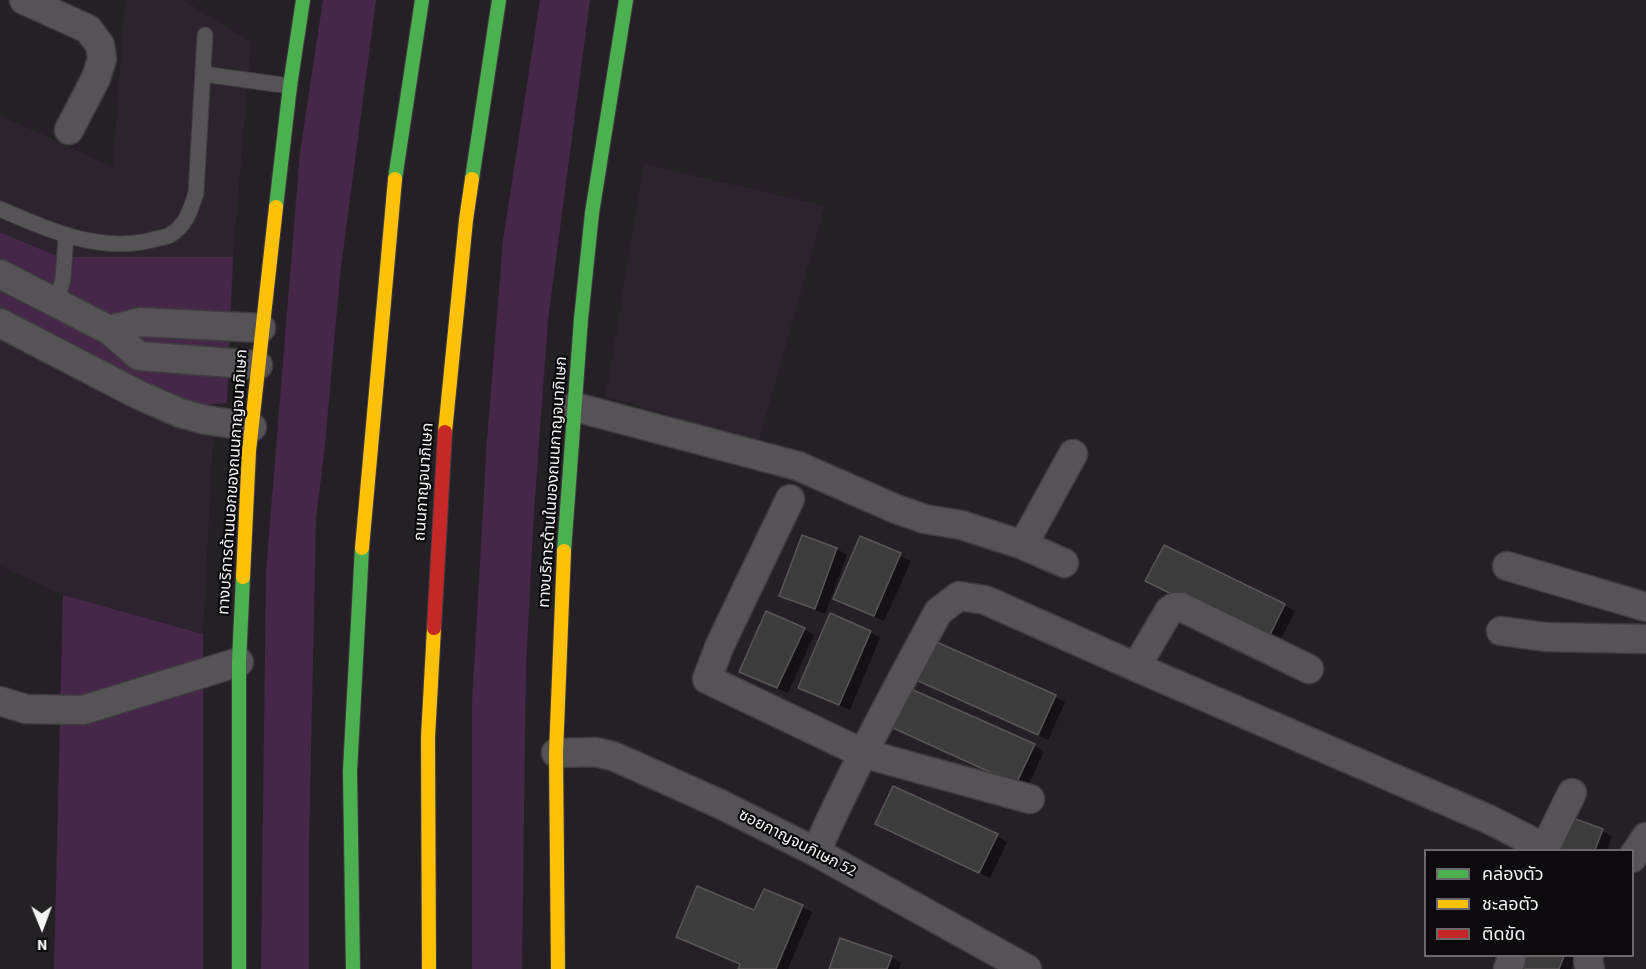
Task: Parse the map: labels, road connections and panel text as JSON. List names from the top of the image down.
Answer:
{
  "streets": {
    "main road": ["ทางบริการด้านนอกของถนนกาญจนาภิเษก", "ถนนกาญจนาภิเษก", "ทางบริการด้านในของถนนกาญจนาภิเษก"],
    "street": ["ซอยกาญจนภิเษก 52"]
  },
  "crossings": [
    ["ทางบริการด้านในของถนนกาญจนาภิเษก", "ซอยกาญจนภิเษก 52"]
  ],
  "legend": ["คล่องตัว", "ชะลอตัว", "ติดขัด"],
  "north": "bottom"
}
